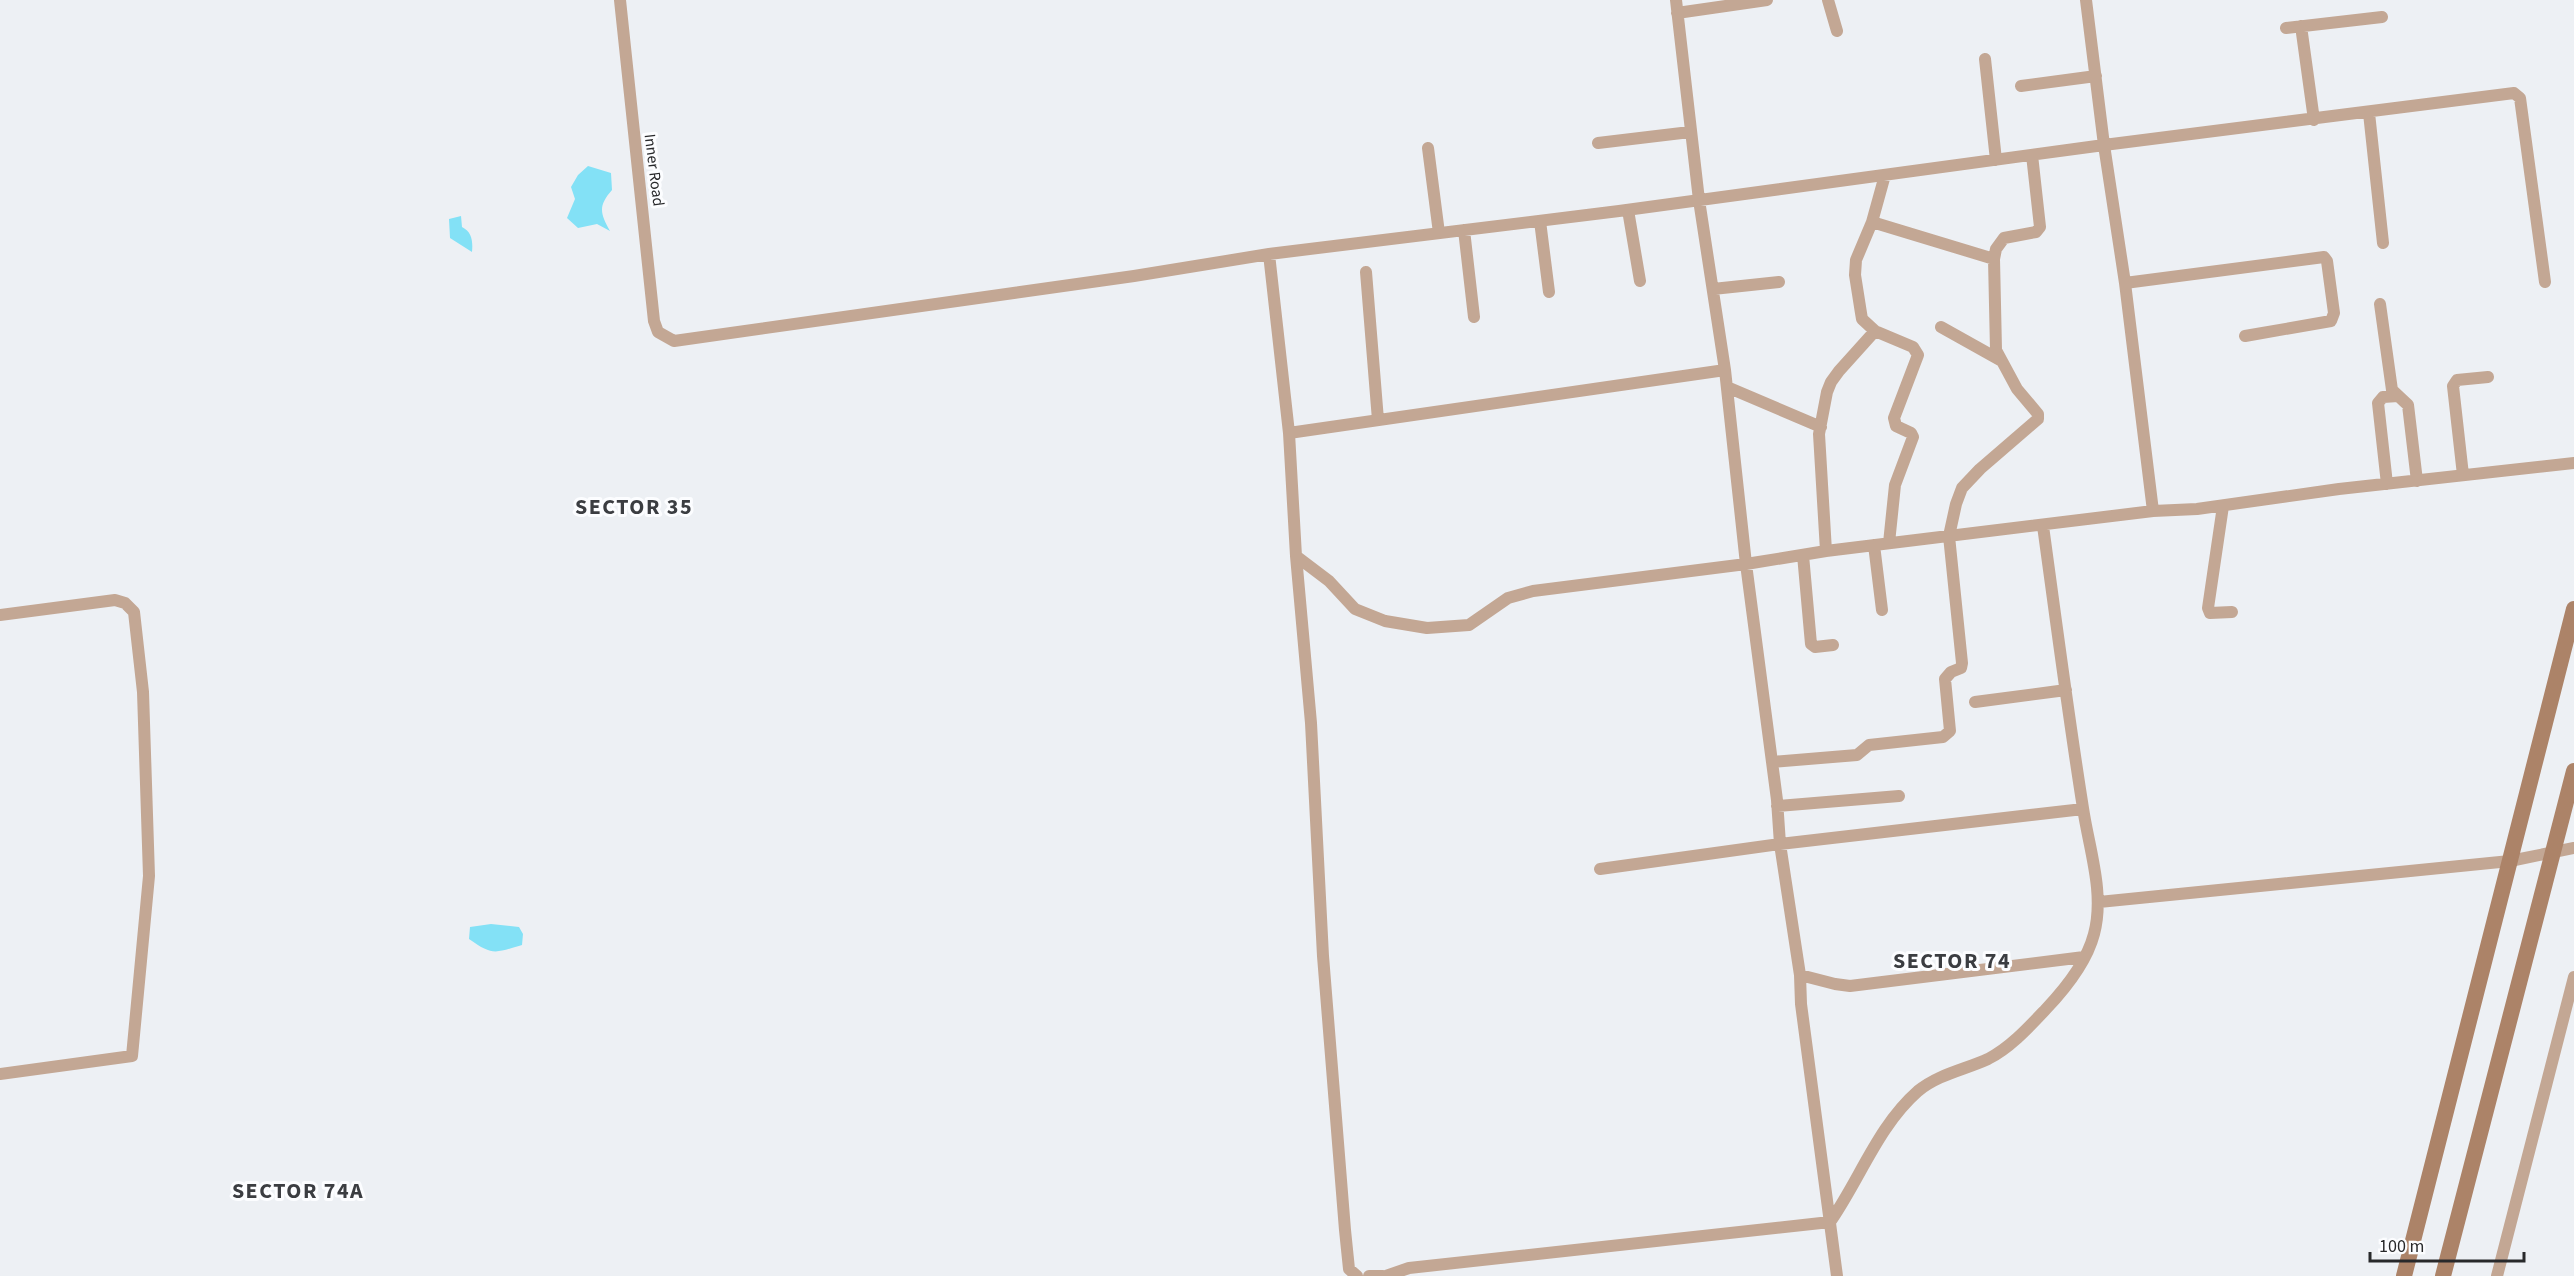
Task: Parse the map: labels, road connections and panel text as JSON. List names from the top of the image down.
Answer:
{
  "streets": {
    "street": ["Inner Road"]
  },
  "districts": ["SECTOR 35", "SECTOR 74", "SECTOR 74A"],
  "scale_bar": "100 m"
}
